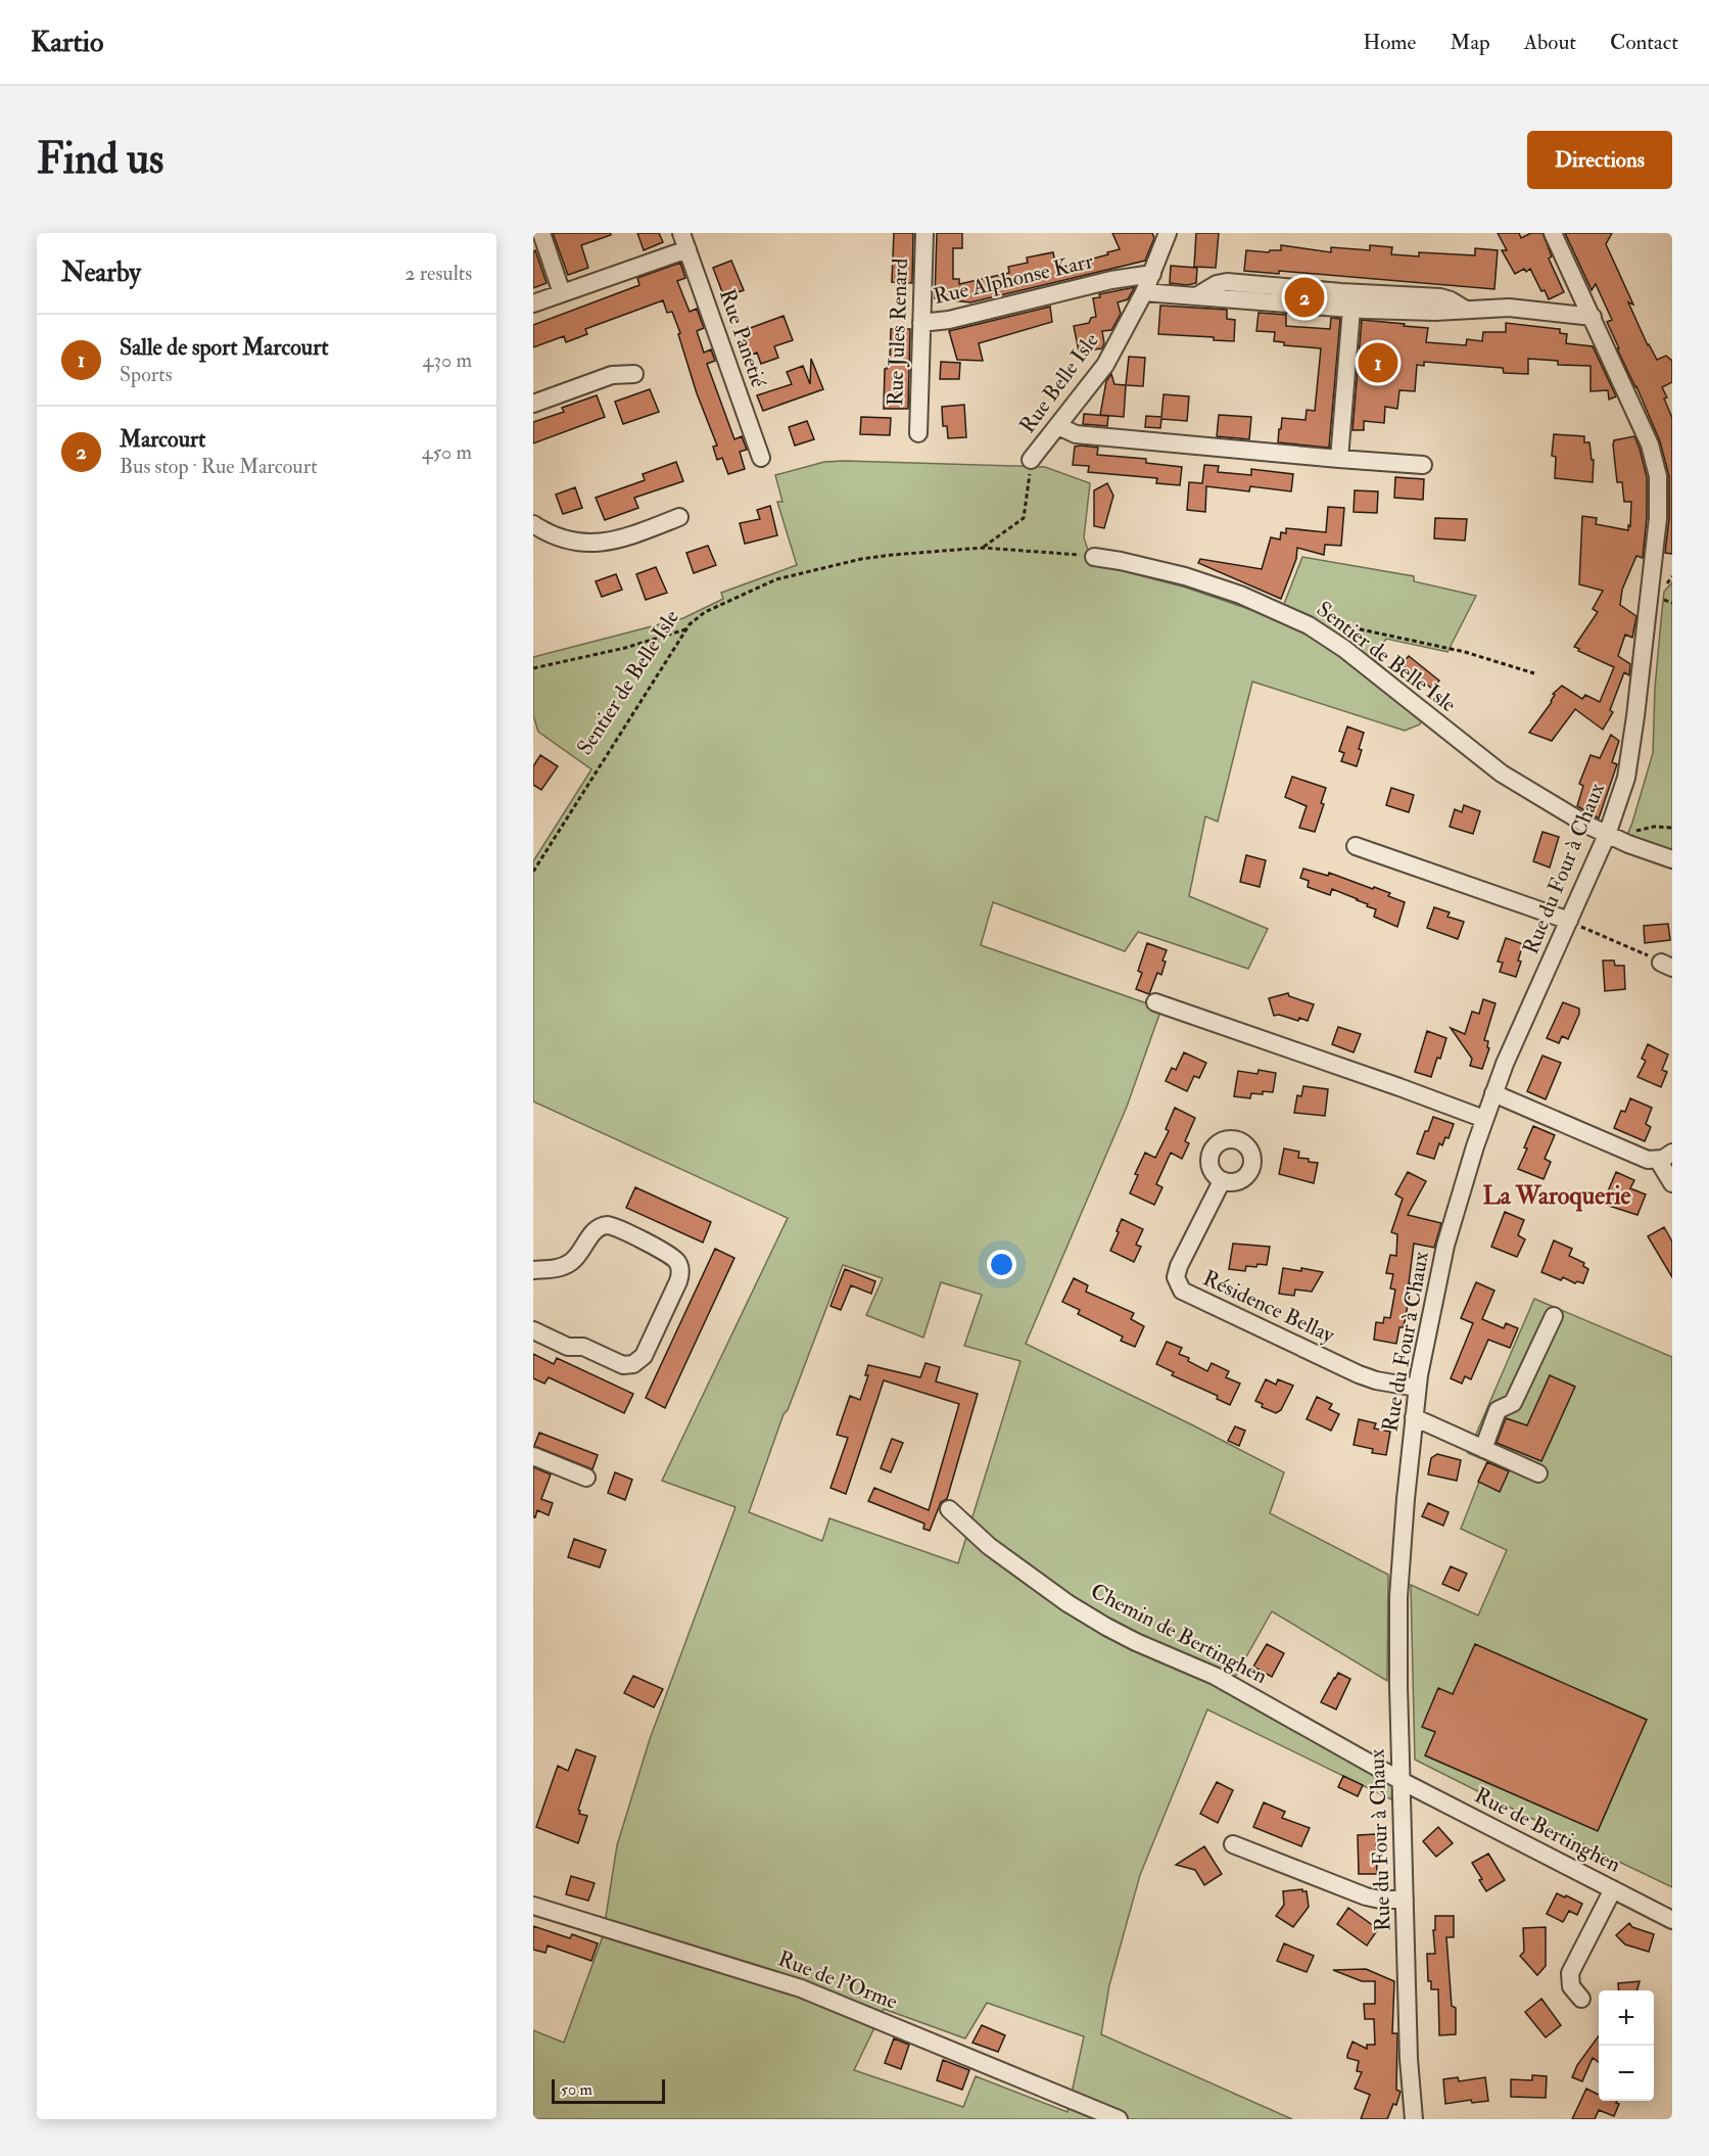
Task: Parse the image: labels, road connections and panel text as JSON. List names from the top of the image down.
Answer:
{
  "streets": {
    "street": [
      "Rue Alphonse Karr",
      "Rue Jules Renard",
      "Rue Panetié",
      "Rue Belle Isle",
      "Sentier de Belle Isle",
      "Rue du Four à Chaux",
      "Résidence Bellay",
      "Chemin de Bertinghen",
      "Rue de Bertinghen",
      "Rue de l'Orme"
    ]
  },
  "crossings": [
    ["Rue Alphonse Karr", "Rue Jules Renard"],
    ["Rue Alphonse Karr", "Rue Belle Isle"],
    ["Sentier de Belle Isle", "Rue du Four à Chaux"],
    ["Rue du Four à Chaux", "Résidence Bellay"],
    ["Rue du Four à Chaux", "Chemin de Bertinghen"],
    ["Rue du Four à Chaux", "Rue de Bertinghen"],
    ["Chemin de Bertinghen", "Rue de Bertinghen"]
  ],
  "districts": ["La Waroquerie"],
  "scale_bar": "50 m",
  "page": {
    "header": "Kartio",
    "nav": [
      "Home",
      "Map",
      "About",
      "Contact"
    ],
    "buttons": "Directions",
    "title": "Find us",
    "heading": ["Nearby", "2 results"],
    "pins": ["2", "1"],
    "list": [
      {
        "mark": "1",
        "name": "Salle de sport Marcourt",
        "note": "Sports",
        "value": "430 m"
      },
      {
        "mark": "2",
        "name": "Marcourt",
        "note": "Bus stop · Rue Marcourt",
        "value": "450 m"
      }
    ],
    "map_buttons": ["+", "−"],
    "scale": "50 m"
  }
}
